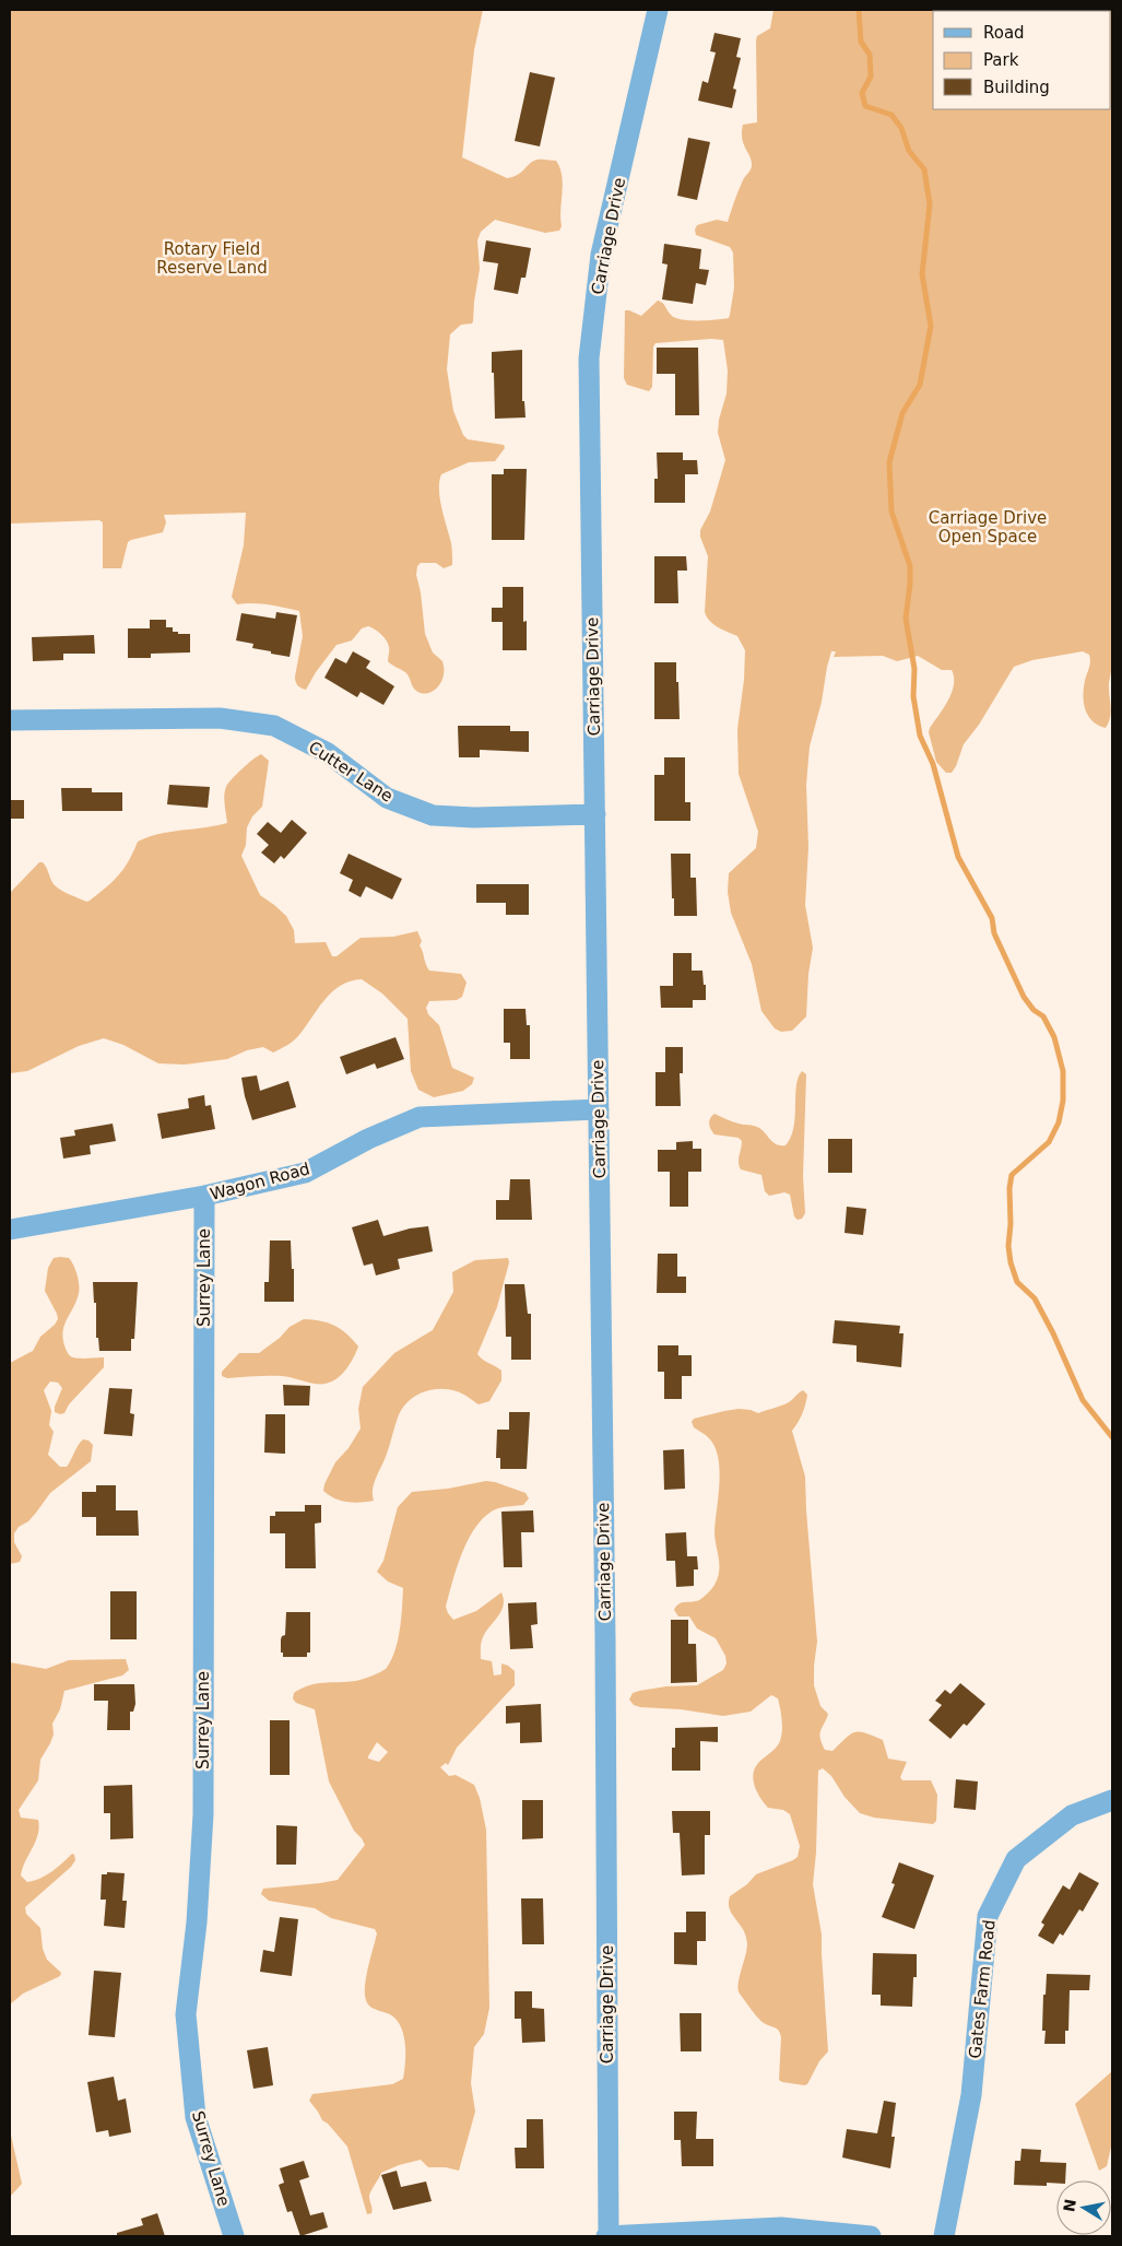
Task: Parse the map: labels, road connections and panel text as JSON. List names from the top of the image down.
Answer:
{
  "streets": {
    "street": [
      "Carriage Drive",
      "Cutter Lane",
      "Wagon Road",
      "Surrey Lane",
      "Gates Farm Road"
    ]
  },
  "crossings": [
    ["Carriage Drive", "Cutter Lane"],
    ["Carriage Drive", "Wagon Road"],
    ["Wagon Road", "Surrey Lane"]
  ],
  "parks": ["Rotary Field Reserve Land", "Carriage Drive Open Space"],
  "legend": ["Road", "Park", "Building"],
  "north": "left"
}
